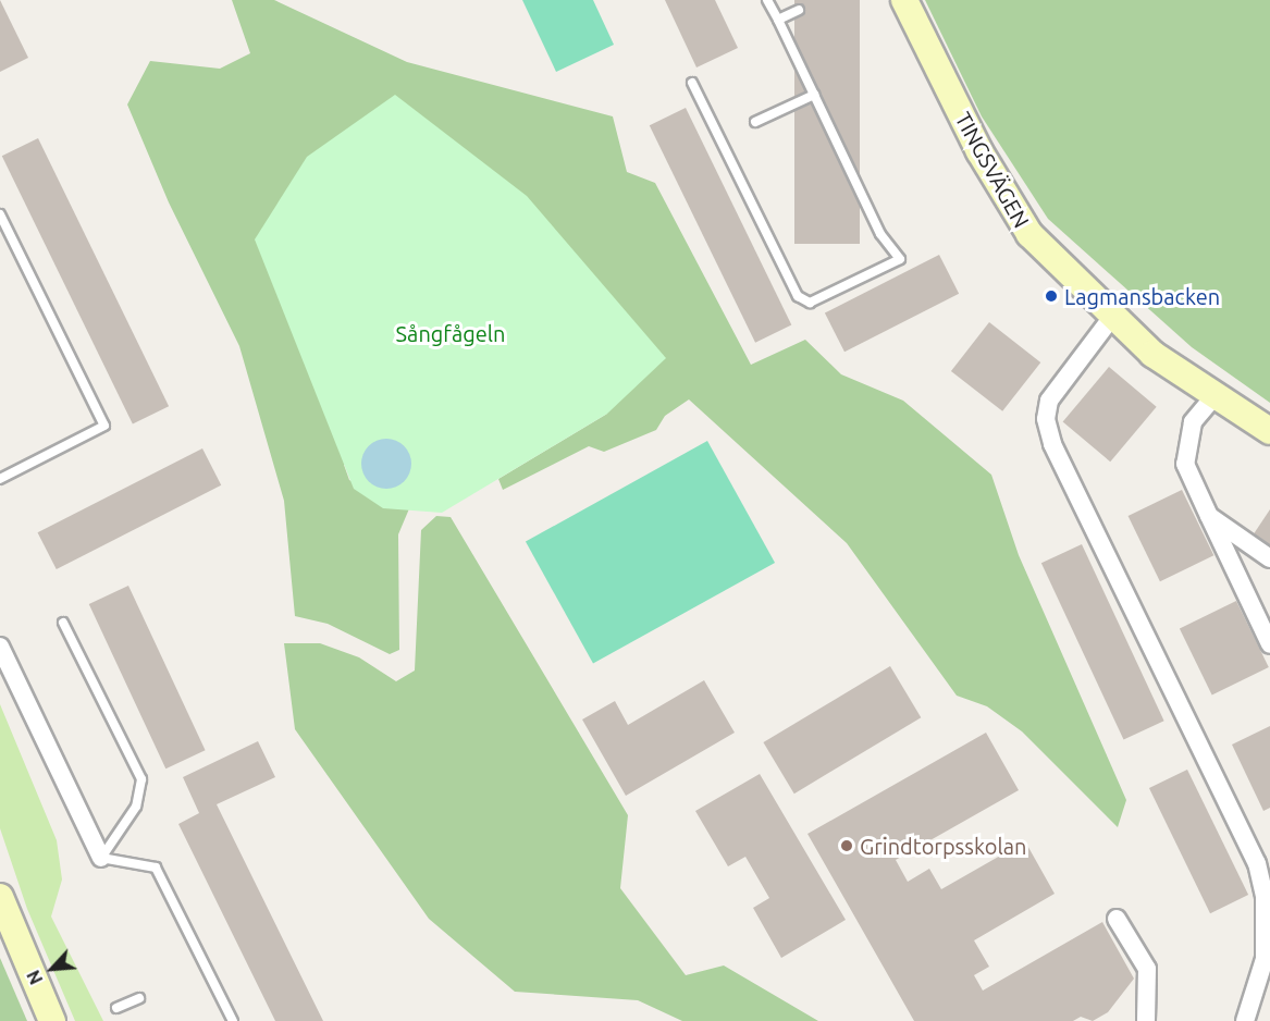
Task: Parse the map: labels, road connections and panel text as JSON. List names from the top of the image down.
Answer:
{
  "streets": {
    "street": ["TINGSVÄGEN"]
  },
  "parks": ["Sångfågeln"],
  "places": ["Lagmansbacken", "Grindtorpsskolan"],
  "north": "bottom left"
}
